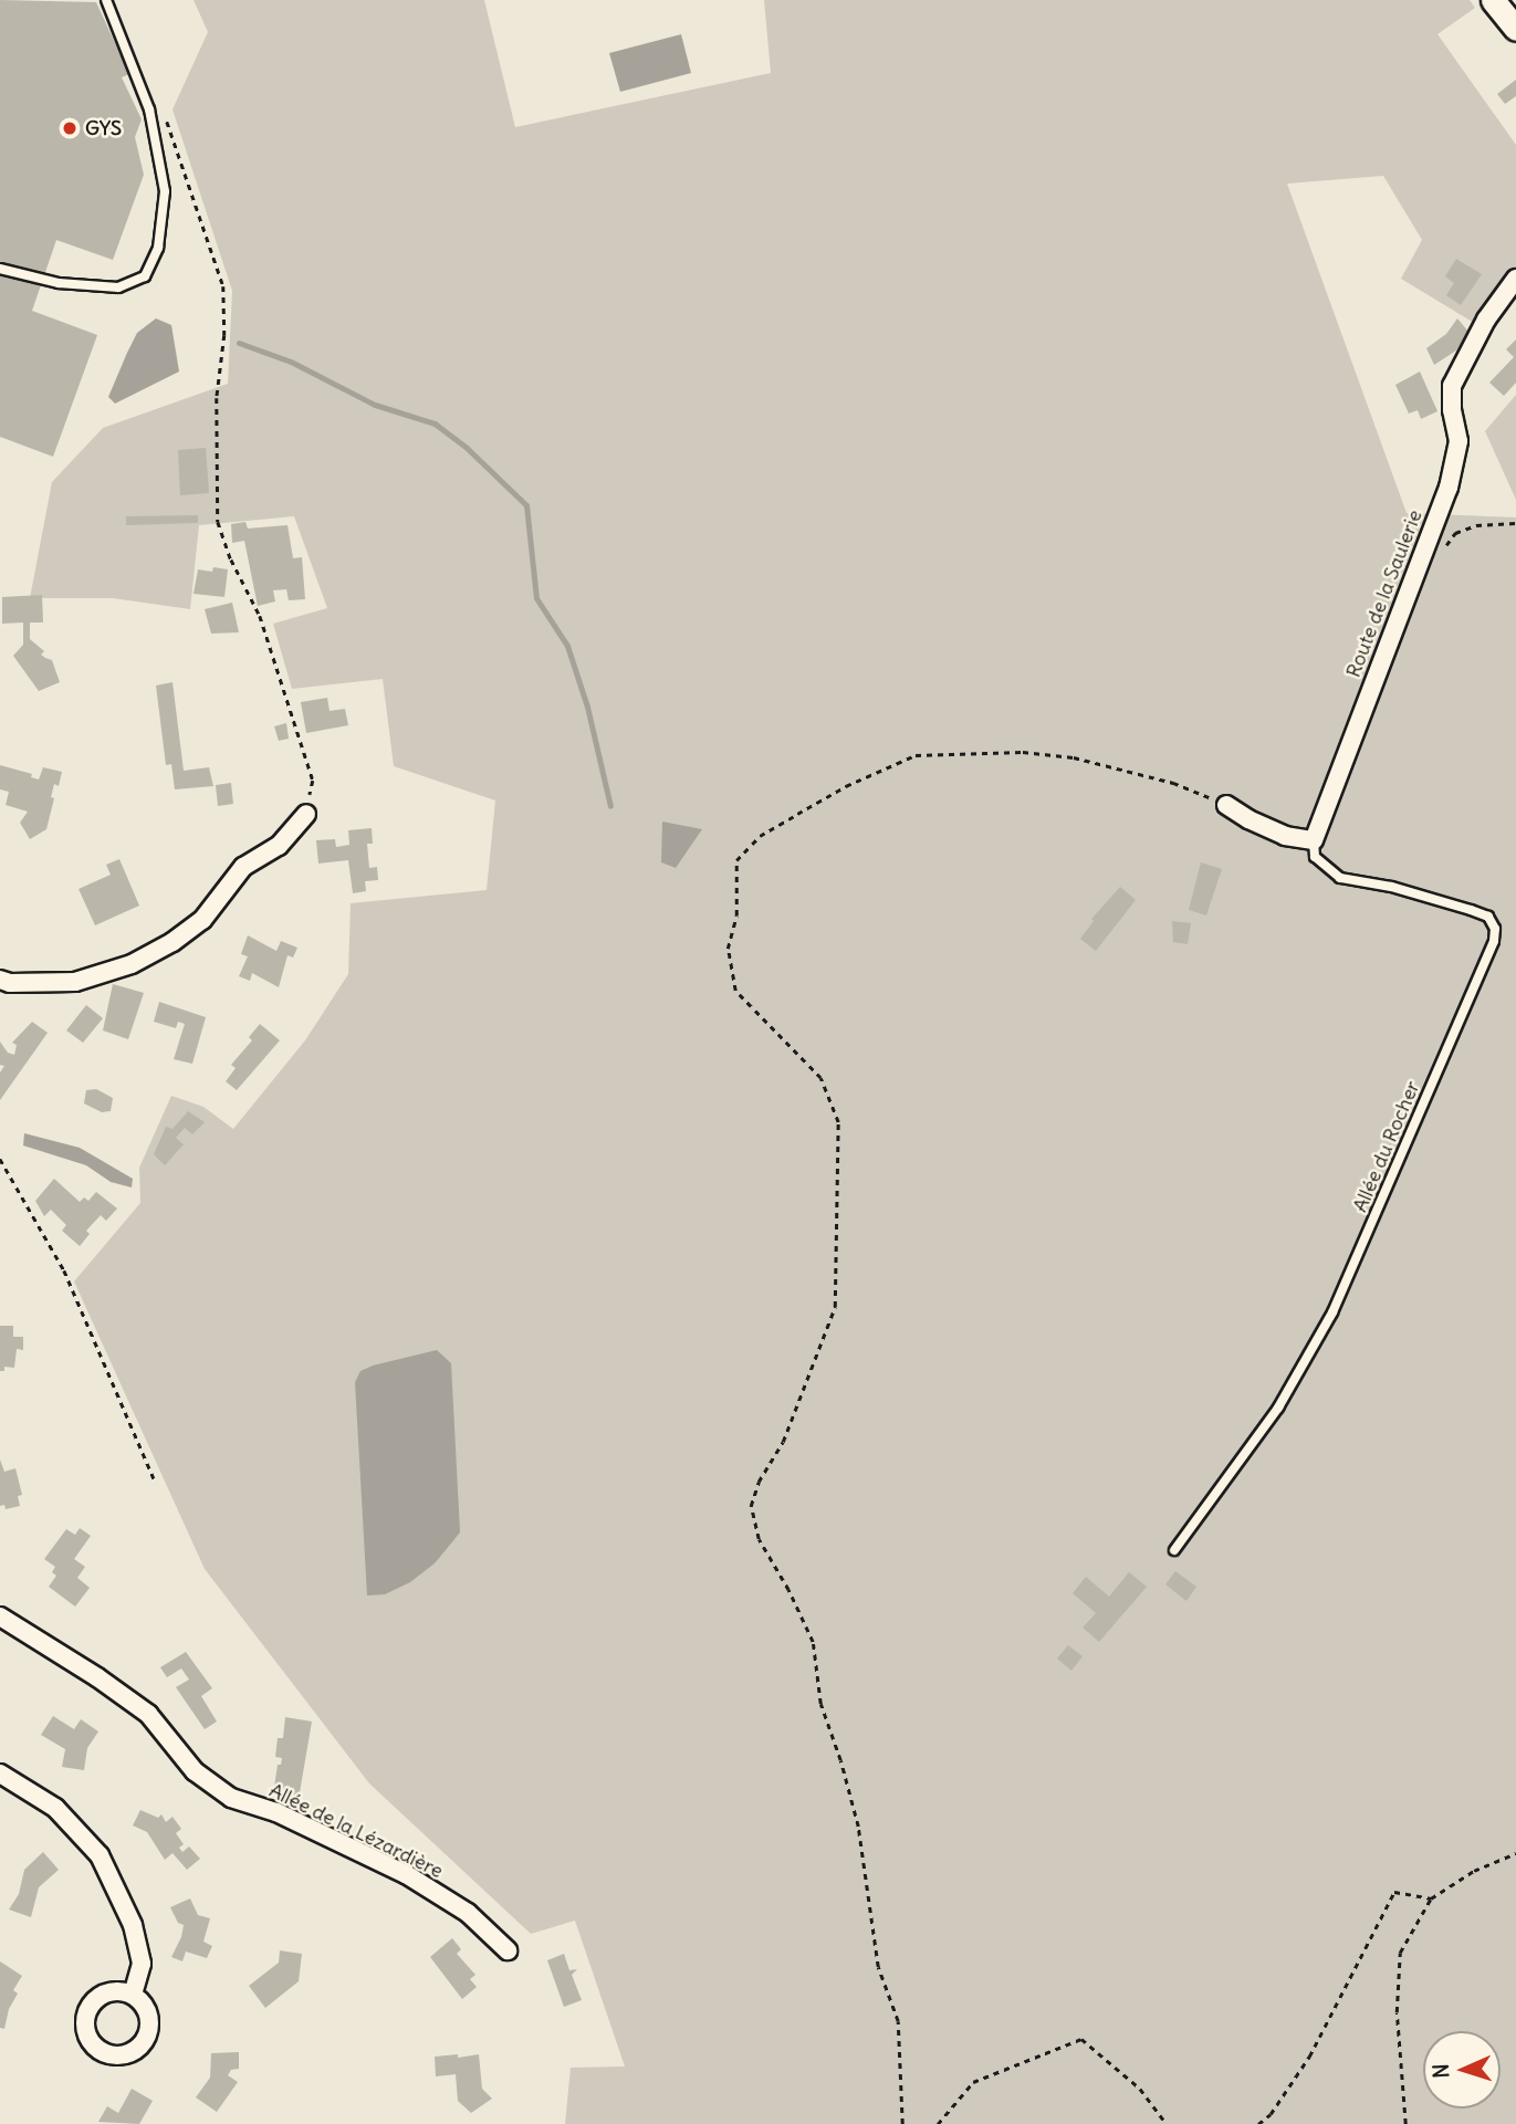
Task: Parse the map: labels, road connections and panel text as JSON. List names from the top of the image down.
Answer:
{
  "streets": {
    "street": ["Route de la Saulerie", "Allée de la Lézardière"],
    "lane": ["Allée du Rocher"]
  },
  "crossings": [
    ["Route de la Saulerie", "Allée du Rocher"]
  ],
  "places": ["GYS"],
  "north": "left"
}
